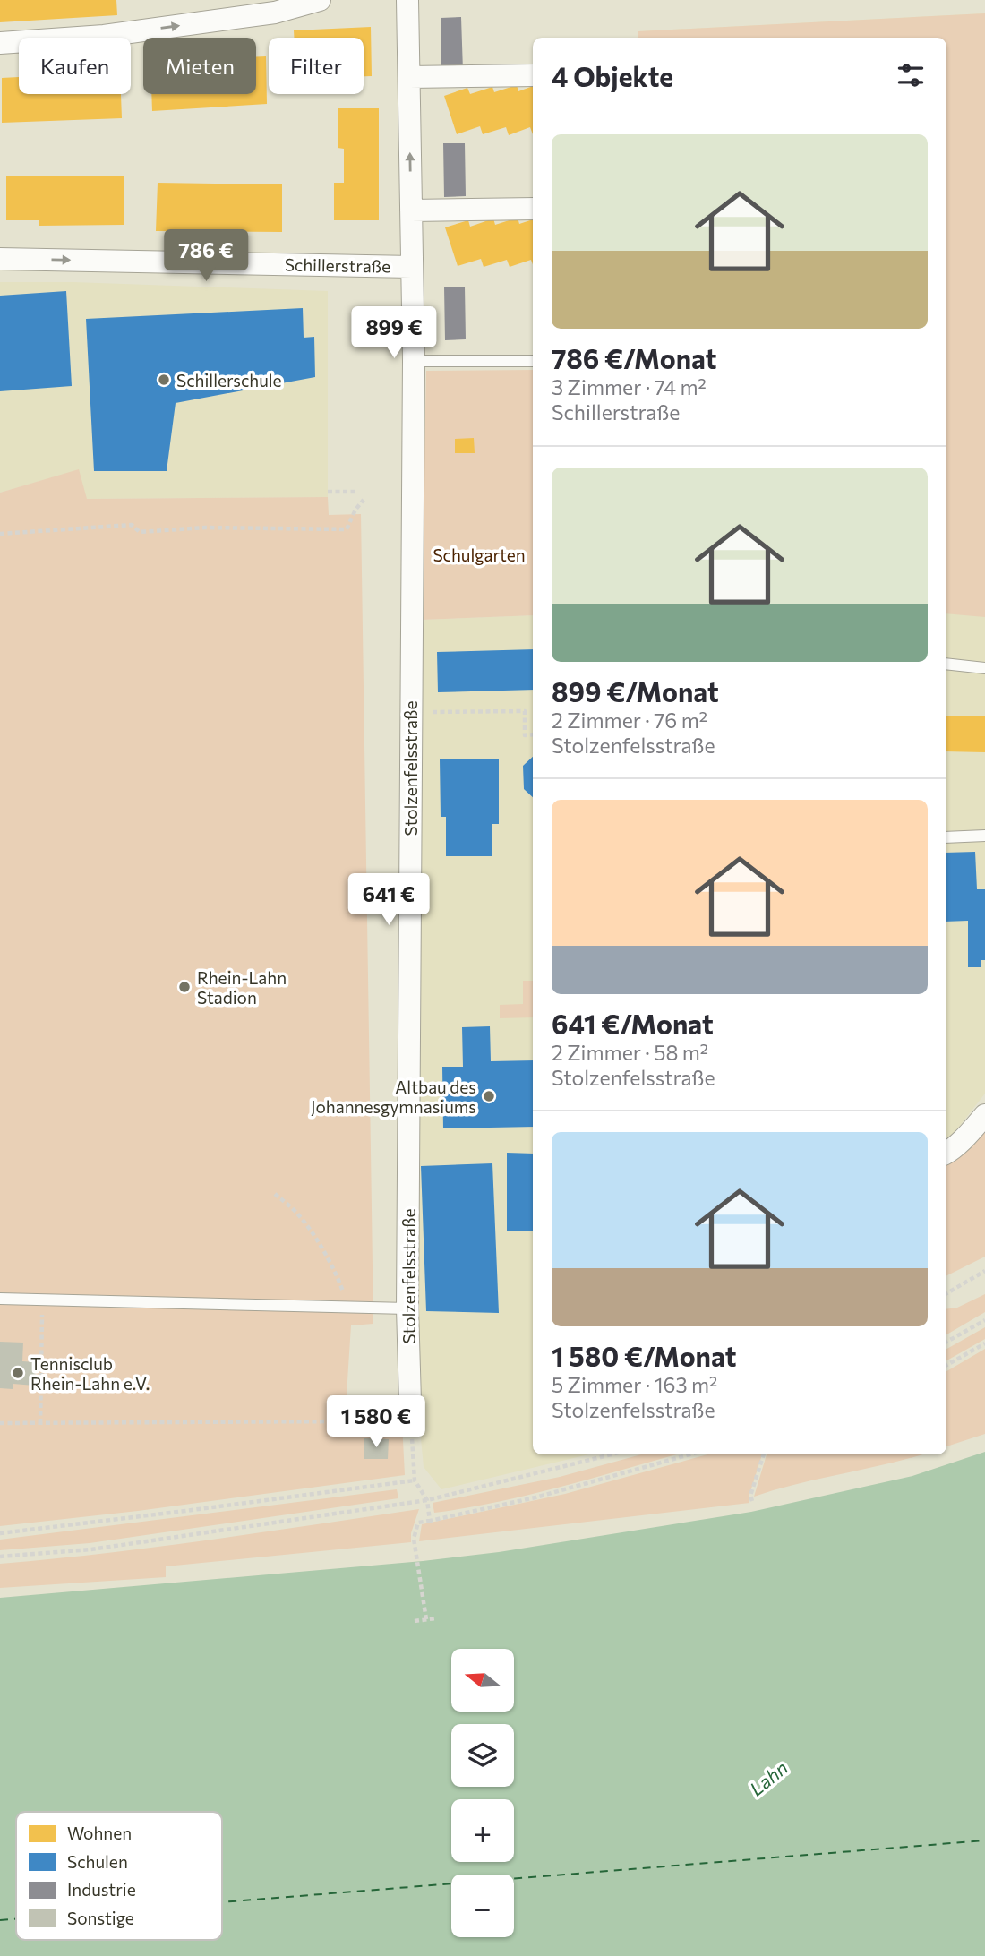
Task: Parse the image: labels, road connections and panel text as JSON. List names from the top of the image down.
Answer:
{
  "streets": {
    "street": ["Schillerstraße", "Stolzenfelsstraße"]
  },
  "crossings": [
    ["Schillerstraße", "Stolzenfelsstraße"]
  ],
  "one_way": ["Schillerstraße"],
  "water": ["Lahn"],
  "parks": ["Schulgarten"],
  "places": [
    "Schillerschule",
    "Rhein-Lahn Stadion",
    "Altbau des Johannesgymnasiums",
    "Tennisclub Rhein-Lahn e.V."
  ],
  "legend": [
    "Wohnen",
    "Schulen",
    "Industrie",
    "Sonstige"
  ],
  "north": "left",
  "page": {
    "chip": ["Kaufen", "Mieten", "Filter"],
    "heading": "4 Objekte",
    "list": [
      {
        "name": "786 €/Monat",
        "note": "3 Zimmer · 74 m² · Schillerstraße"
      },
      {
        "name": "899 €/Monat",
        "note": "2 Zimmer · 76 m² · Stolzenfelsstraße"
      },
      {
        "name": "641 €/Monat",
        "note": "2 Zimmer · 58 m² · Stolzenfelsstraße"
      },
      {
        "name": "1 580 €/Monat",
        "note": "5 Zimmer · 163 m² · Stolzenfelsstraße"
      }
    ],
    "price": [
      "786 €",
      "899 €",
      "641 €",
      "1 580 €"
    ],
    "map_buttons": ["+", "−"]
  }
}
